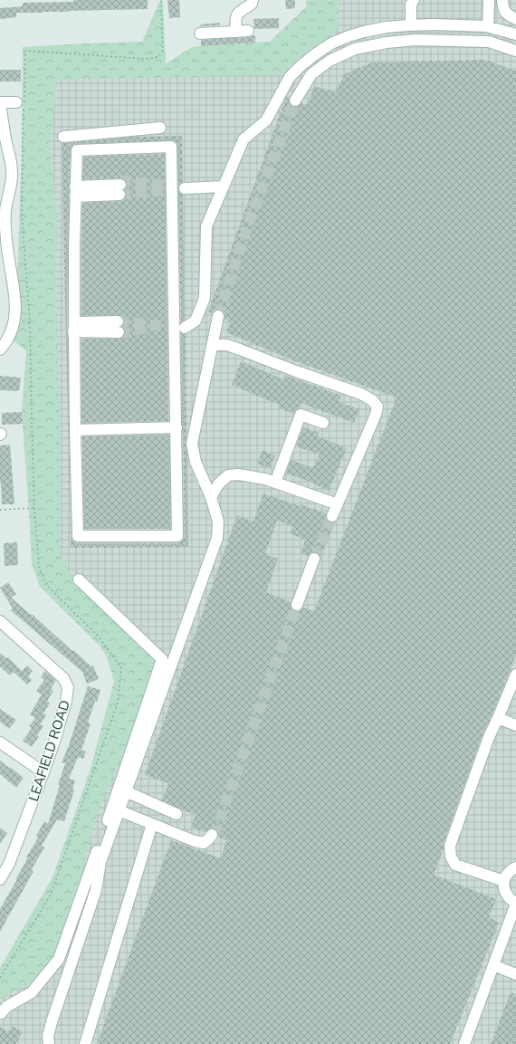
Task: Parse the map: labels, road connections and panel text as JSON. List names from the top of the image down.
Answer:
{
  "streets": {
    "street": ["LEAFIELD ROAD"]
  }
}
